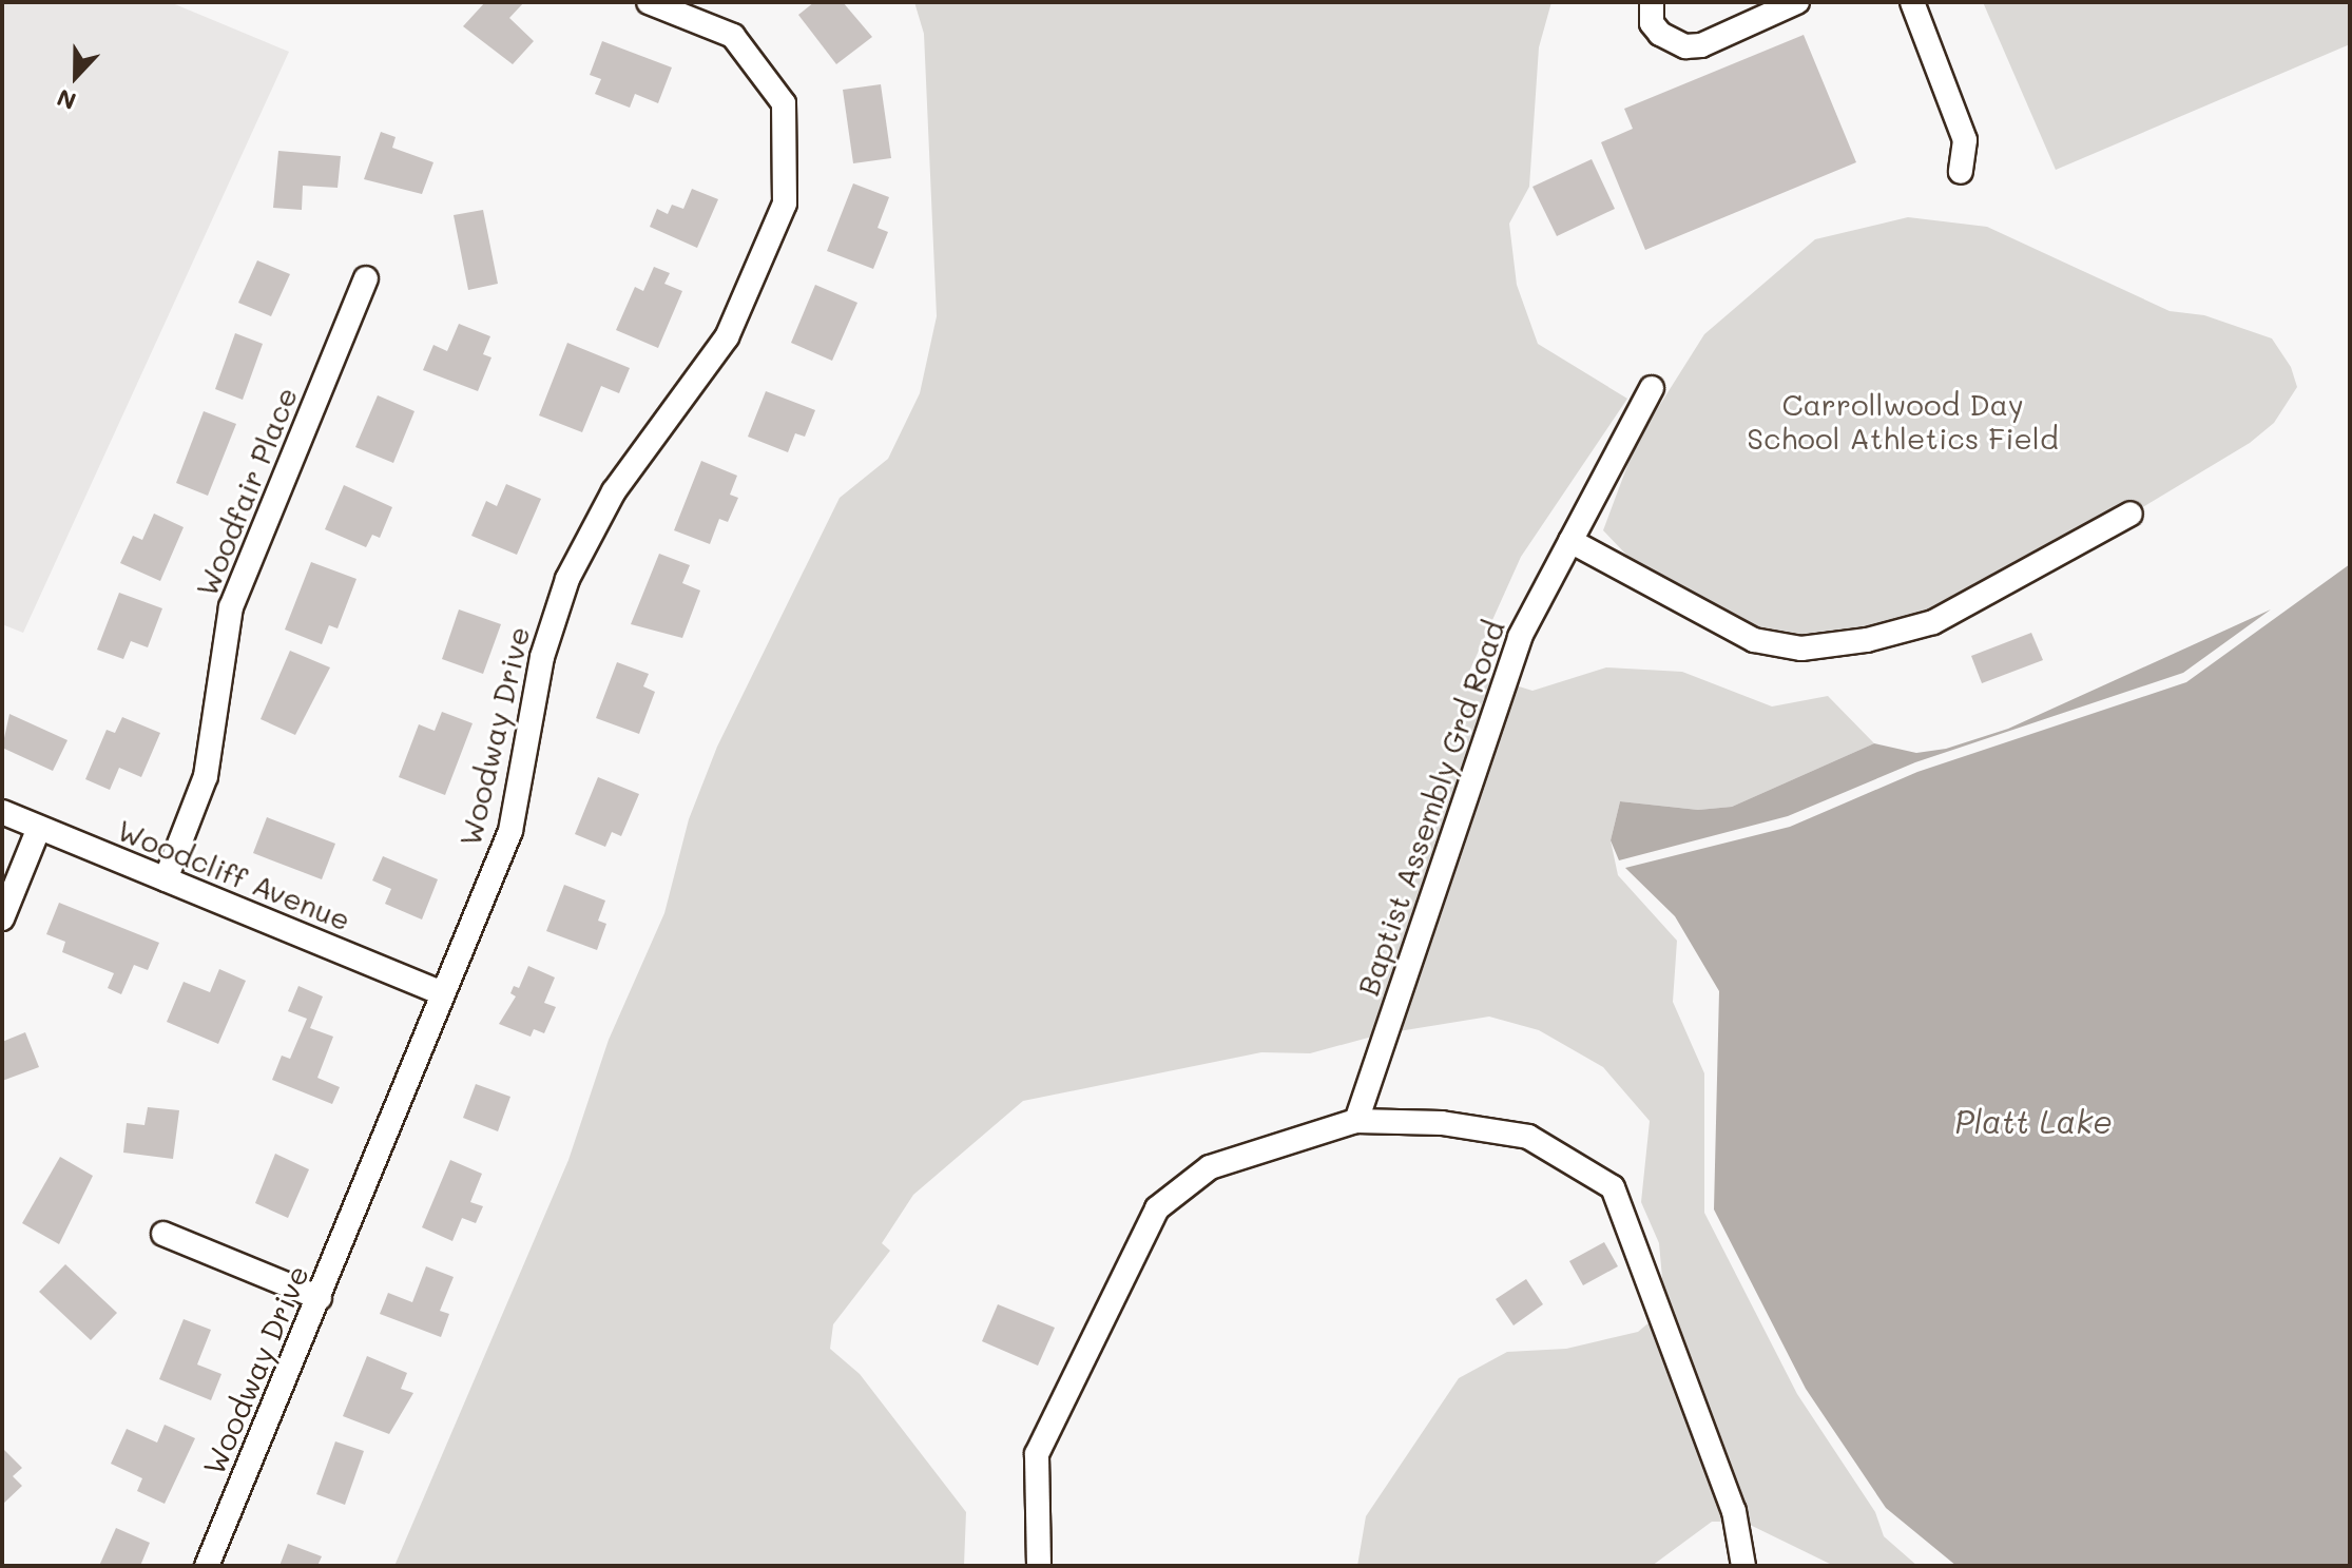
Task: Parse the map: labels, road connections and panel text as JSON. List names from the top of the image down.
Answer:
{
  "streets": {
    "street": [
      "Woodfair Place",
      "Woodway Drive",
      "Baptist Assembly Grd Road",
      "Woodcliff Avenue"
    ]
  },
  "crossings": [
    ["Woodfair Place", "Woodcliff Avenue"],
    ["Woodway Drive", "Woodcliff Avenue"]
  ],
  "water": ["Platt Lake"],
  "parks": ["Carrollwood Day School Athletics Field"],
  "north": "bottom"
}
